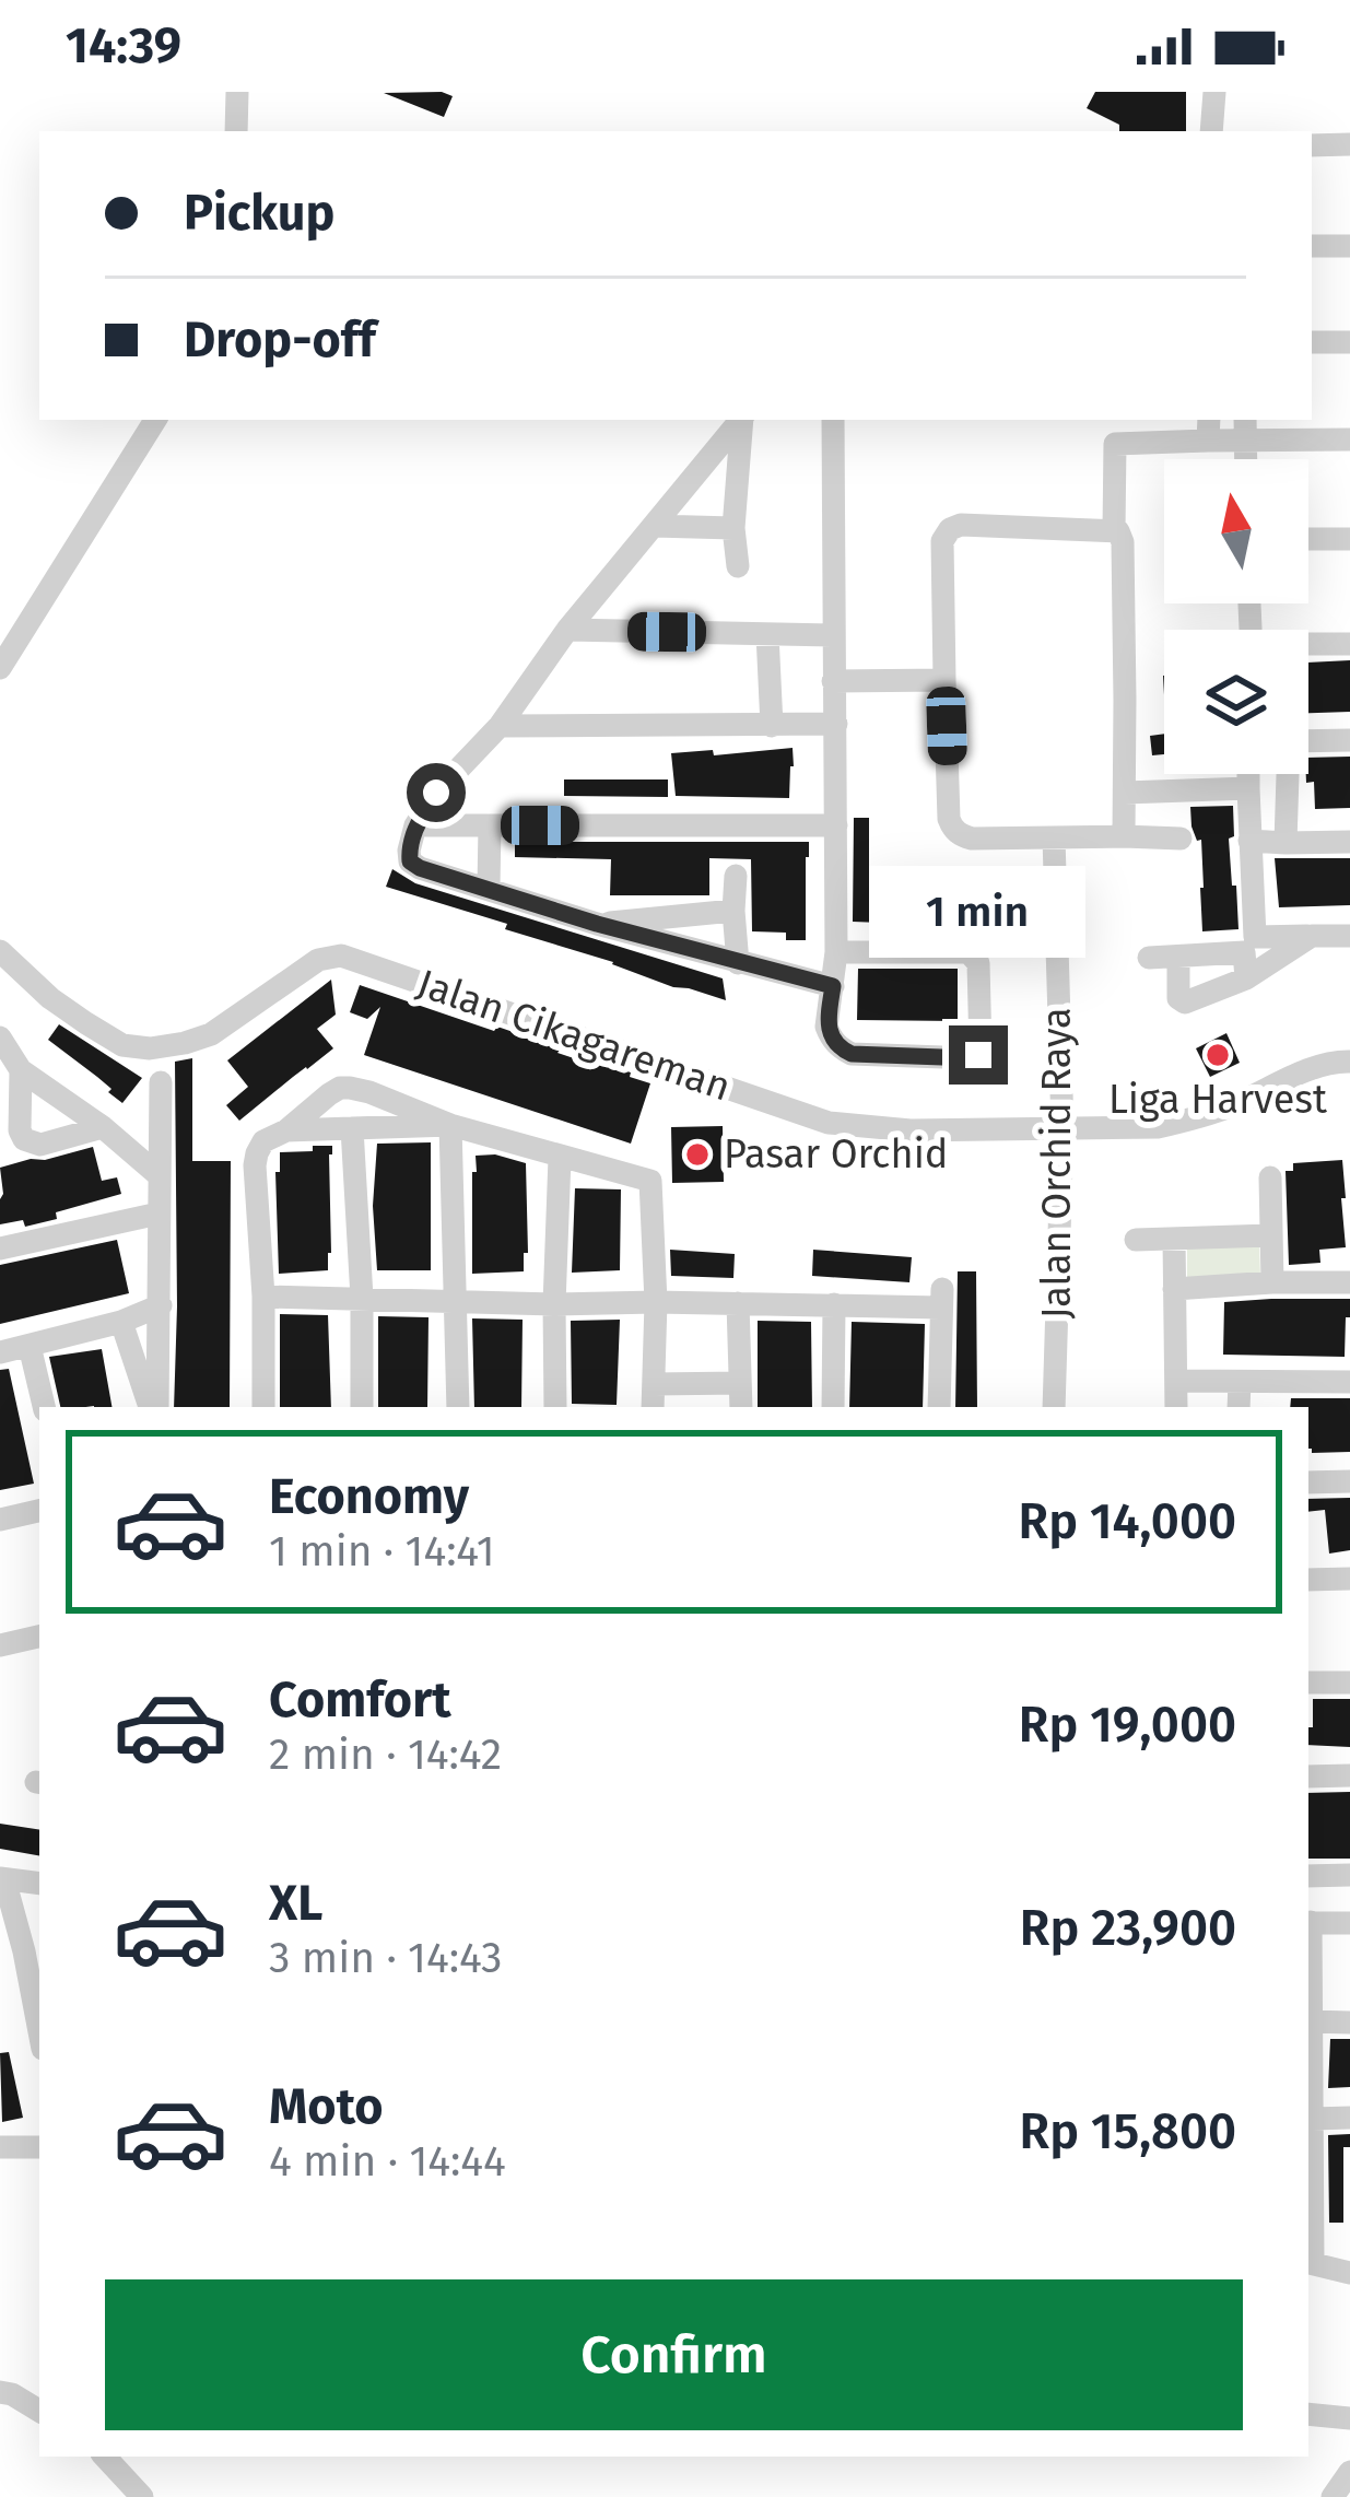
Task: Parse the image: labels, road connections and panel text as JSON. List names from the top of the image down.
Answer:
{
  "streets": {
    "street": ["Jalan Cikagareman", "Jalan Orchid Raya"]
  },
  "crossings": [
    ["Jalan Cikagareman", "Jalan Orchid Raya"]
  ],
  "places": ["Liga Harvest", "Pasar Orchid"],
  "north": "top",
  "page": {
    "status": "14:39",
    "banner": ["Pickup", "Drop-off"],
    "bubble": "1 min",
    "list": [
      {
        "name": "Economy",
        "note": "1 min · 14:41",
        "value": "Rp 14,000"
      },
      {
        "name": "Comfort",
        "note": "2 min · 14:42",
        "value": "Rp 19,000"
      },
      {
        "name": "XL",
        "note": "3 min · 14:43",
        "value": "Rp 23,900"
      },
      {
        "name": "Moto",
        "note": "4 min · 14:44",
        "value": "Rp 15,800"
      }
    ],
    "buttons": "Confirm"
  }
}
